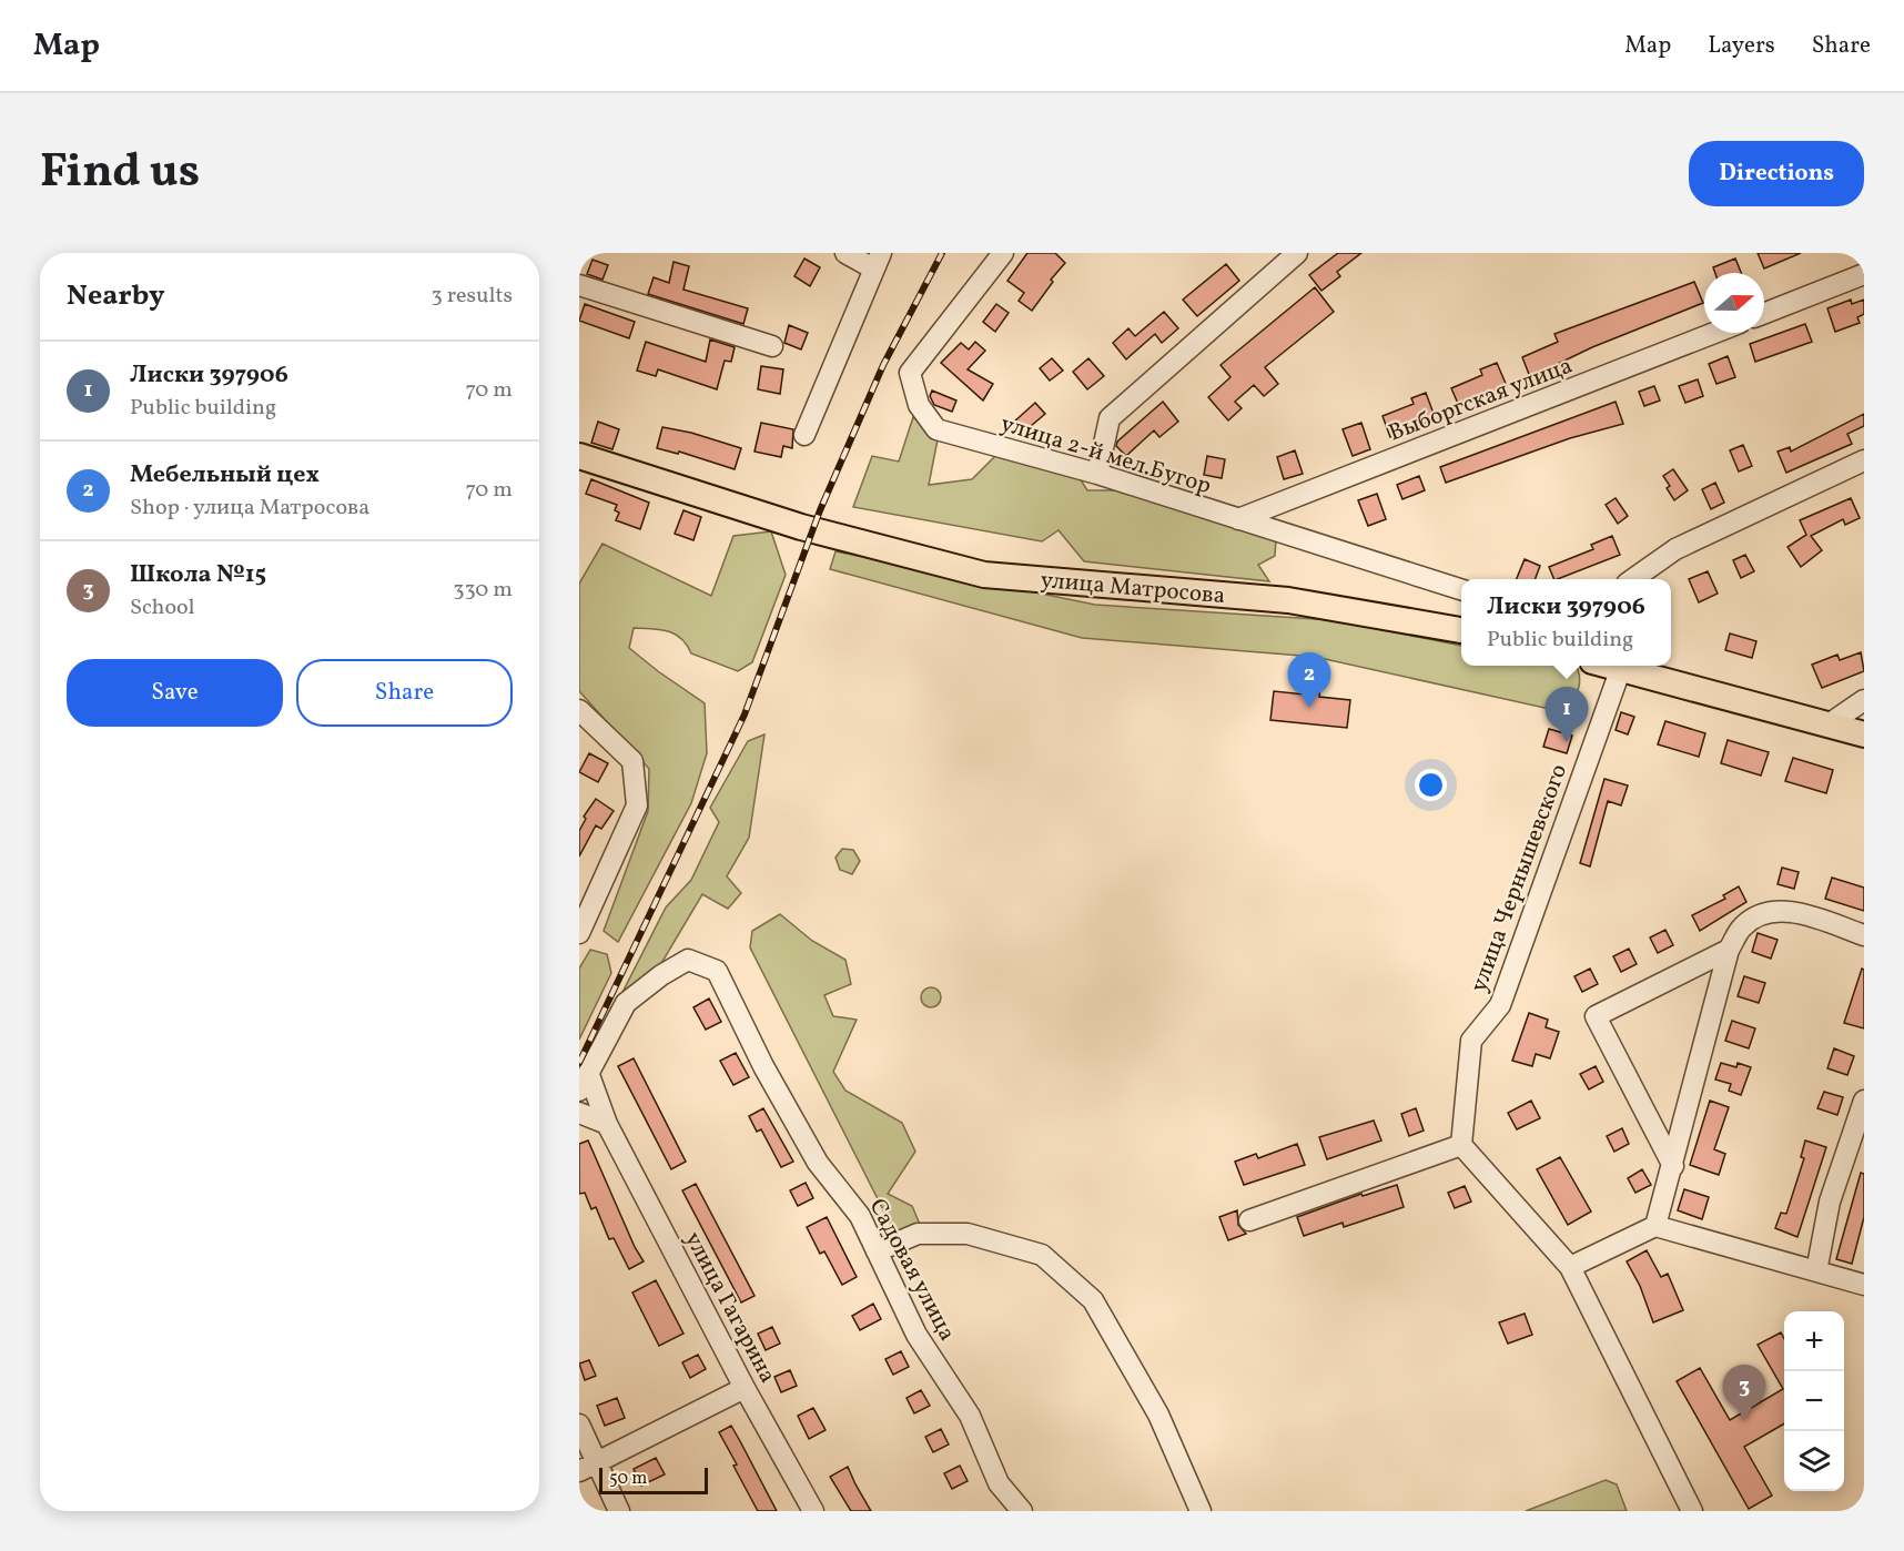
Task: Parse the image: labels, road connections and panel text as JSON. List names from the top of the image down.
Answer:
{
  "streets": {
    "main road": ["улица Матросова"],
    "street": [
      "Выборгская улица",
      "улица 2-й мел.Бугор",
      "улица Чернышевского",
      "Садовая улица",
      "улица Гагарина"
    ]
  },
  "crossings": [
    ["Выборгская улица", "улица 2-й мел.Бугор"],
    ["Садовая улица", "улица Гагарина"]
  ],
  "scale_bar": "50 m",
  "north": "right",
  "page": {
    "header": "Map",
    "nav": ["Map", "Layers", "Share"],
    "title": "Find us",
    "buttons": [
      "Directions",
      ["Save", "Share"]
    ],
    "heading": ["Nearby", "3 results"],
    "list": [
      {
        "mark": "1",
        "name": "Лиски 397906",
        "note": "Public building",
        "value": "70 m"
      },
      {
        "mark": "2",
        "name": "Мебельный цех",
        "note": "Shop · улица Матросова",
        "value": "70 m"
      },
      {
        "mark": "3",
        "name": "Школа №15",
        "note": "School",
        "value": "330 m"
      }
    ],
    "popup": ["Лиски 397906", "Public building"],
    "pins": ["2", "1", "3"],
    "map_buttons": ["+", "−"],
    "scale": "50 m"
  }
}
